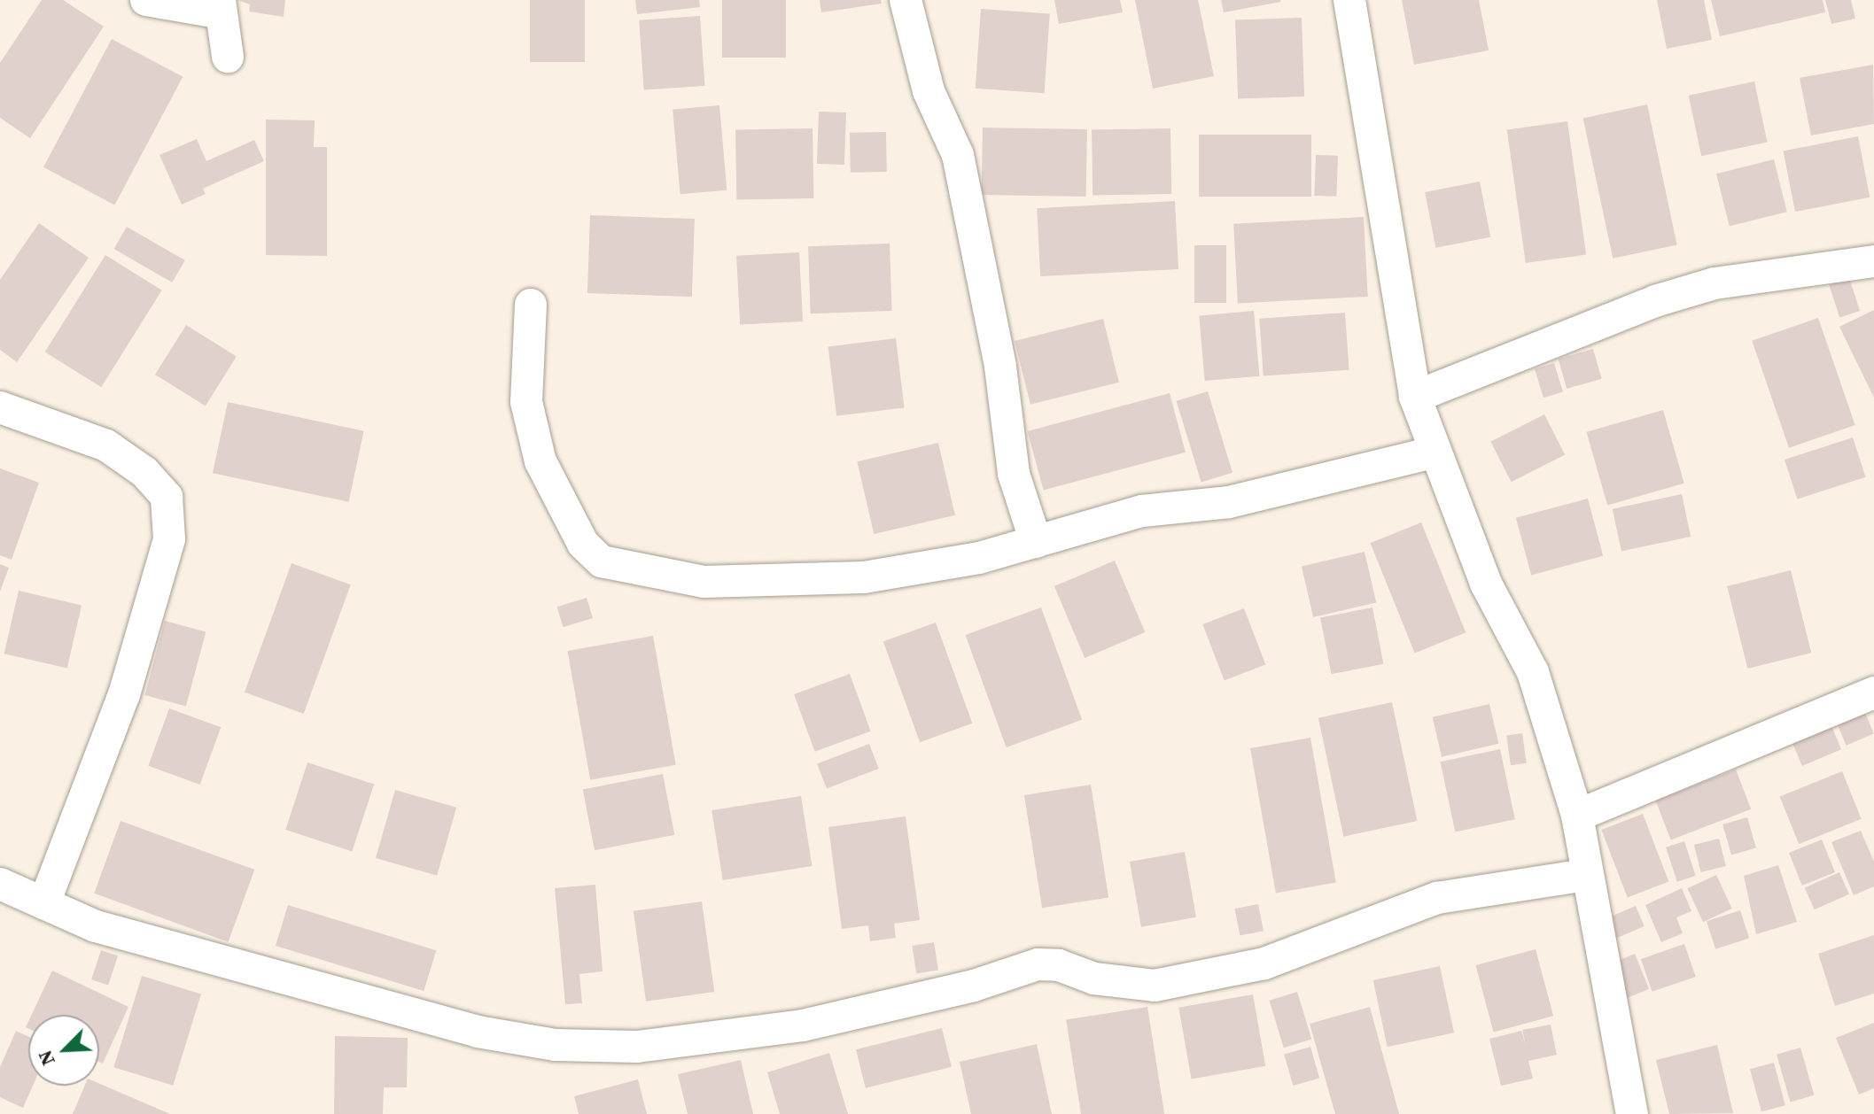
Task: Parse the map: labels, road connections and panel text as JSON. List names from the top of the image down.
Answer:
{
  "north": "bottom left"
}
